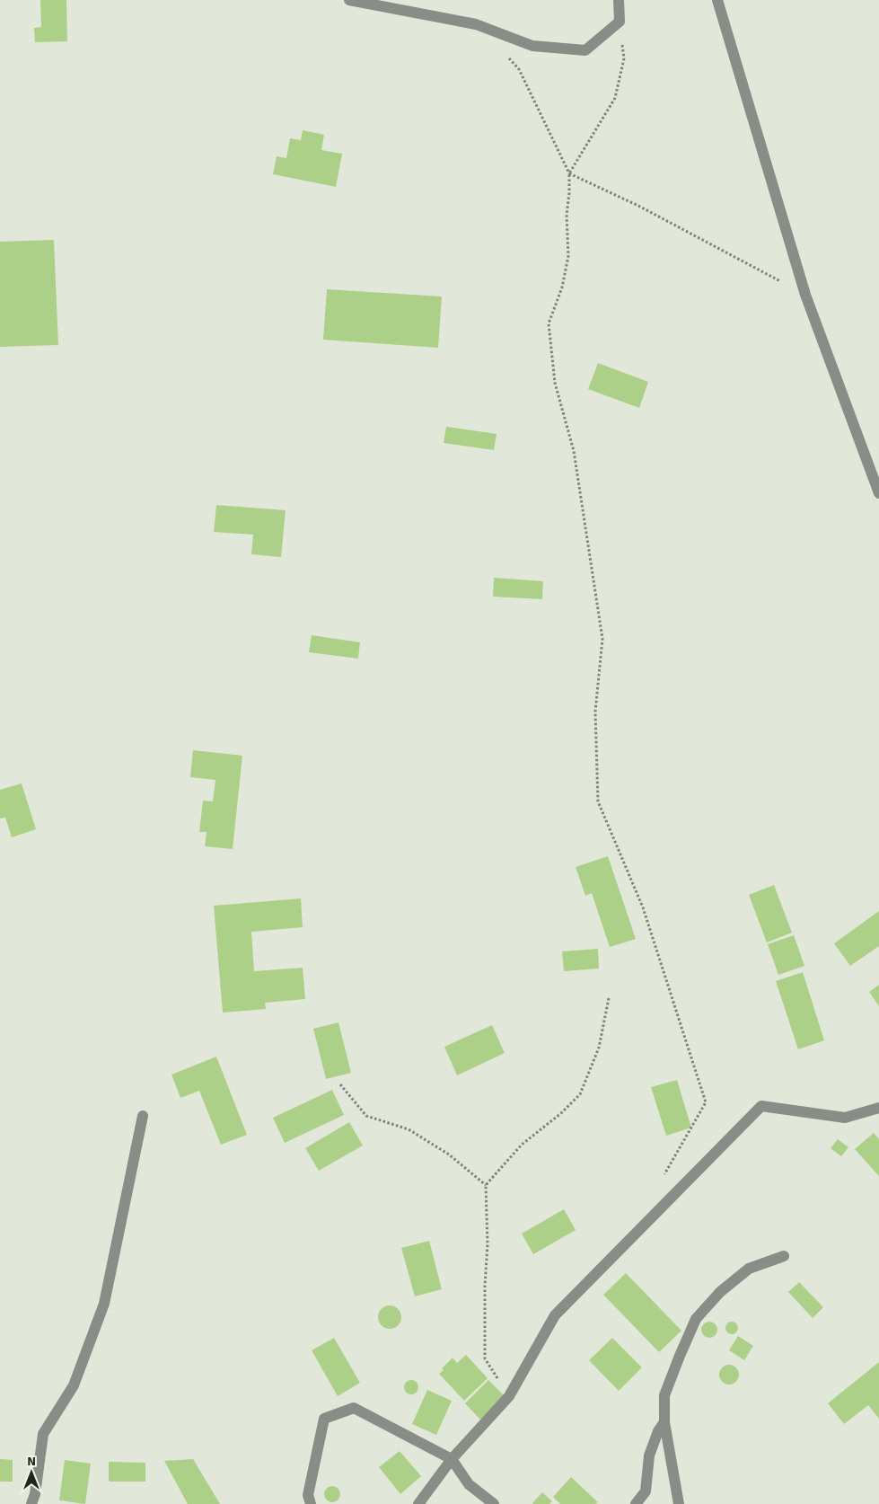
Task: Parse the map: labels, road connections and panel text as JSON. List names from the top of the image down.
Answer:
{
  "north": "top"
}
